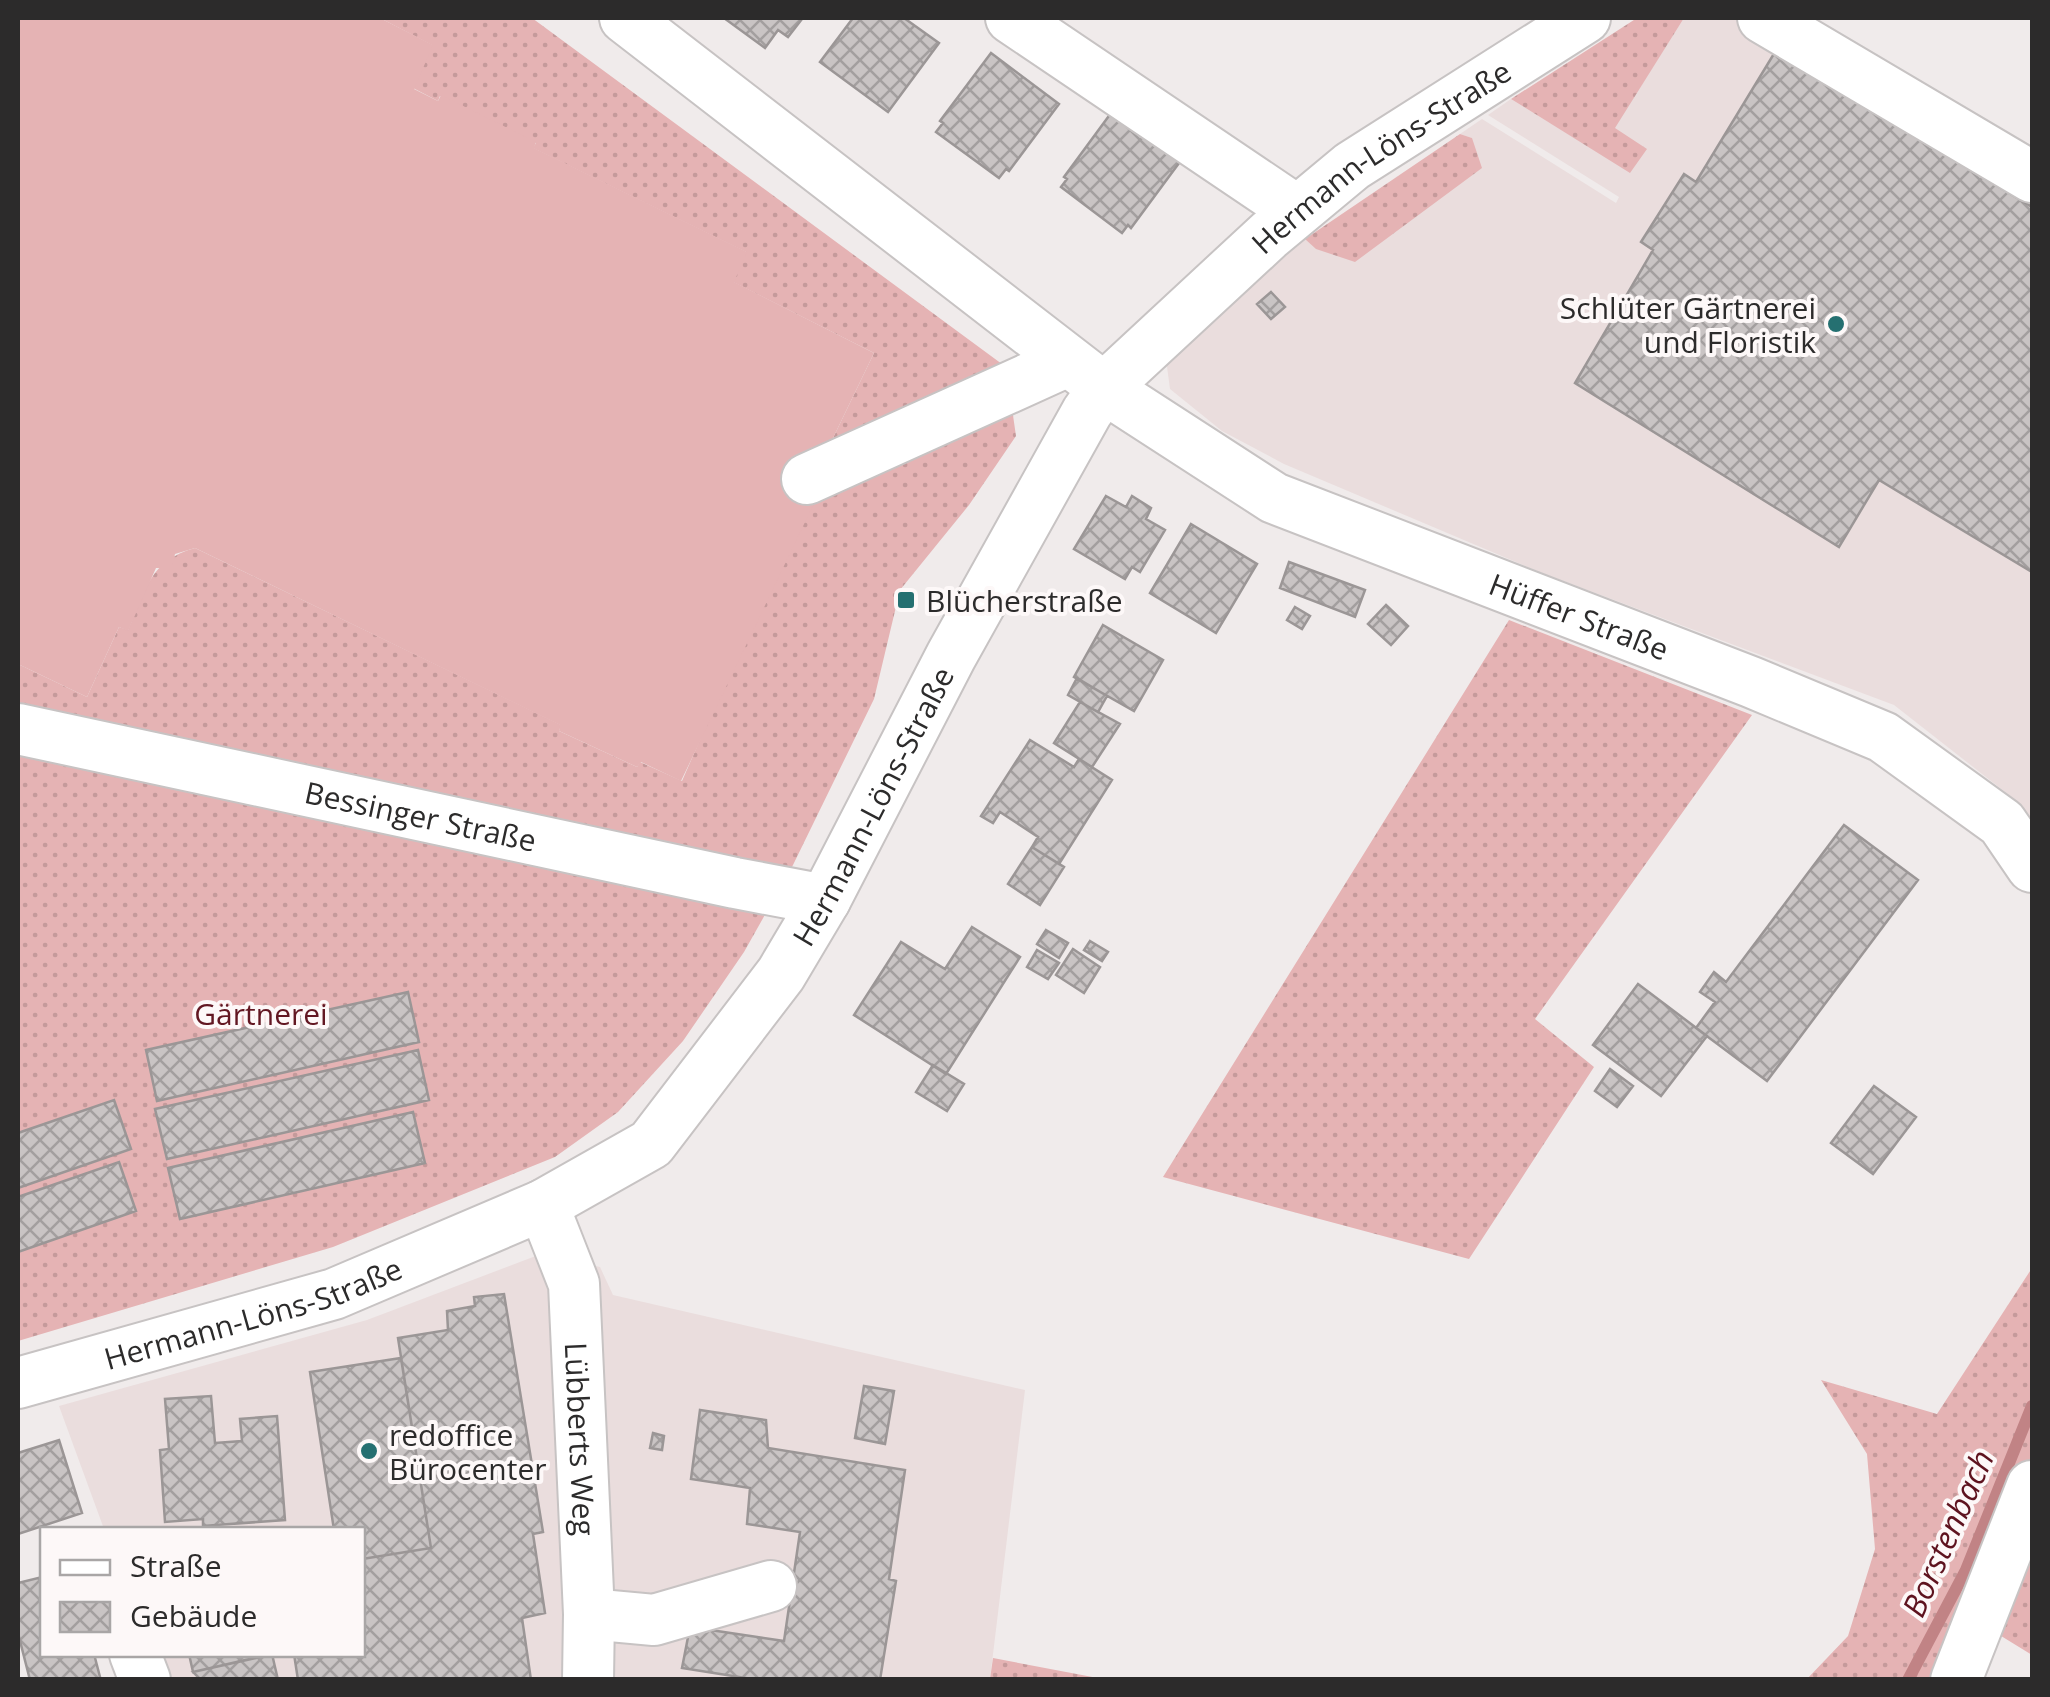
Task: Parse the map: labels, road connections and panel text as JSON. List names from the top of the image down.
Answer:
{
  "streets": {
    "street": [
      "Hermann-Löns-Straße",
      "Hüffer Straße",
      "Bessinger Straße",
      "Lübberts Weg"
    ]
  },
  "crossings": [
    ["Hermann-Löns-Straße", "Hüffer Straße"],
    ["Hermann-Löns-Straße", "Bessinger Straße"],
    ["Hermann-Löns-Straße", "Lübberts Weg"]
  ],
  "water": ["Borstenbach"],
  "parks": ["Gärtnerei"],
  "places": {
    "other": ["Schlüter Gärtnerei und Floristik", "redoffice Bürocenter"],
    "transit": ["Blücherstraße"]
  },
  "legend": ["Straße", "Gebäude"]
}
